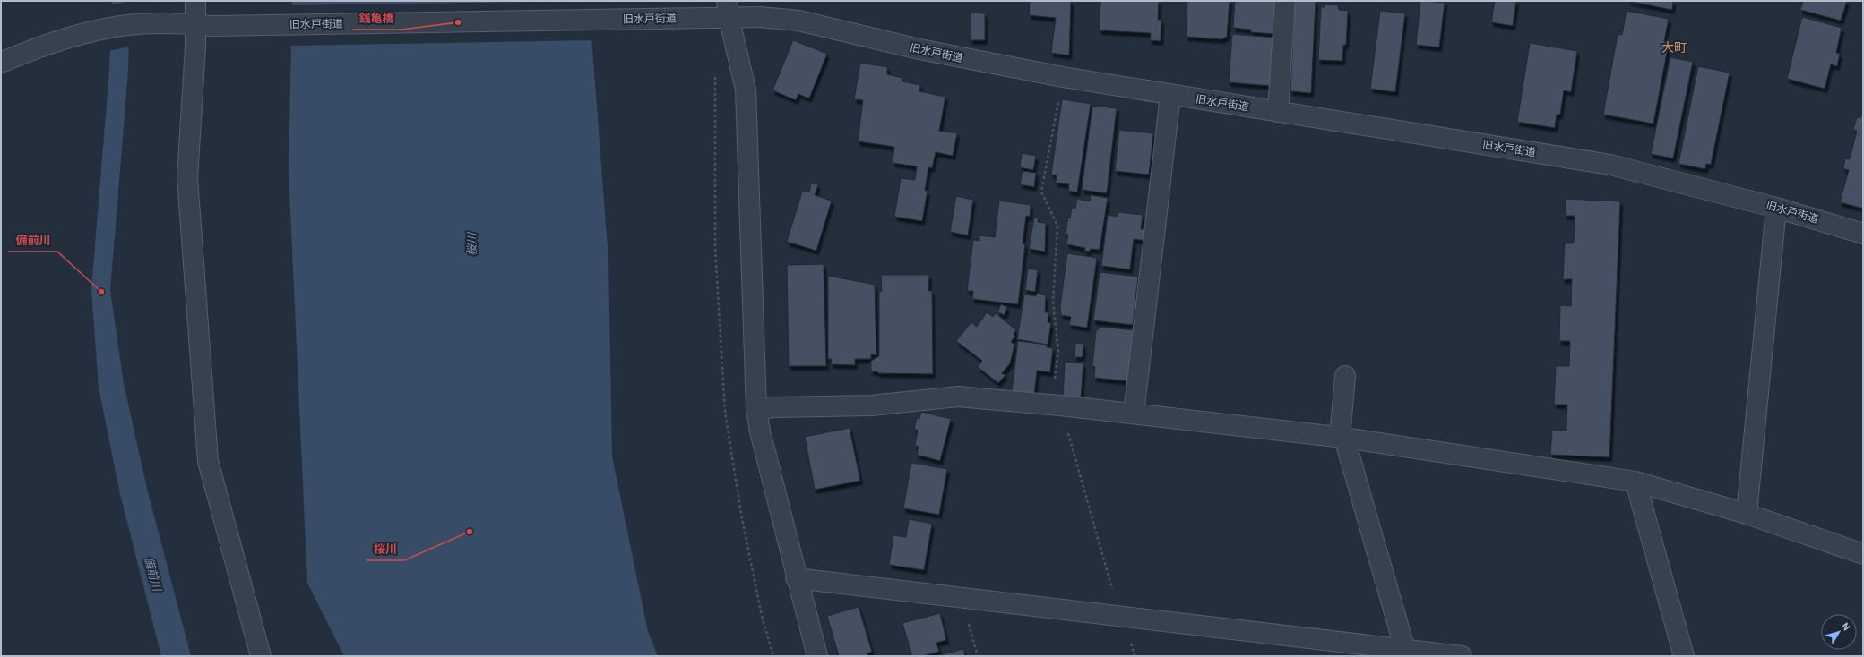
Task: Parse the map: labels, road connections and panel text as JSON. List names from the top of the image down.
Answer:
{
  "streets": {
    "street": ["旧水戸街道"]
  },
  "districts": ["大町"],
  "water": ["桜川", "備前川"],
  "places": ["銭亀橋", "備前川", "桜川"],
  "north": "top right"
}
